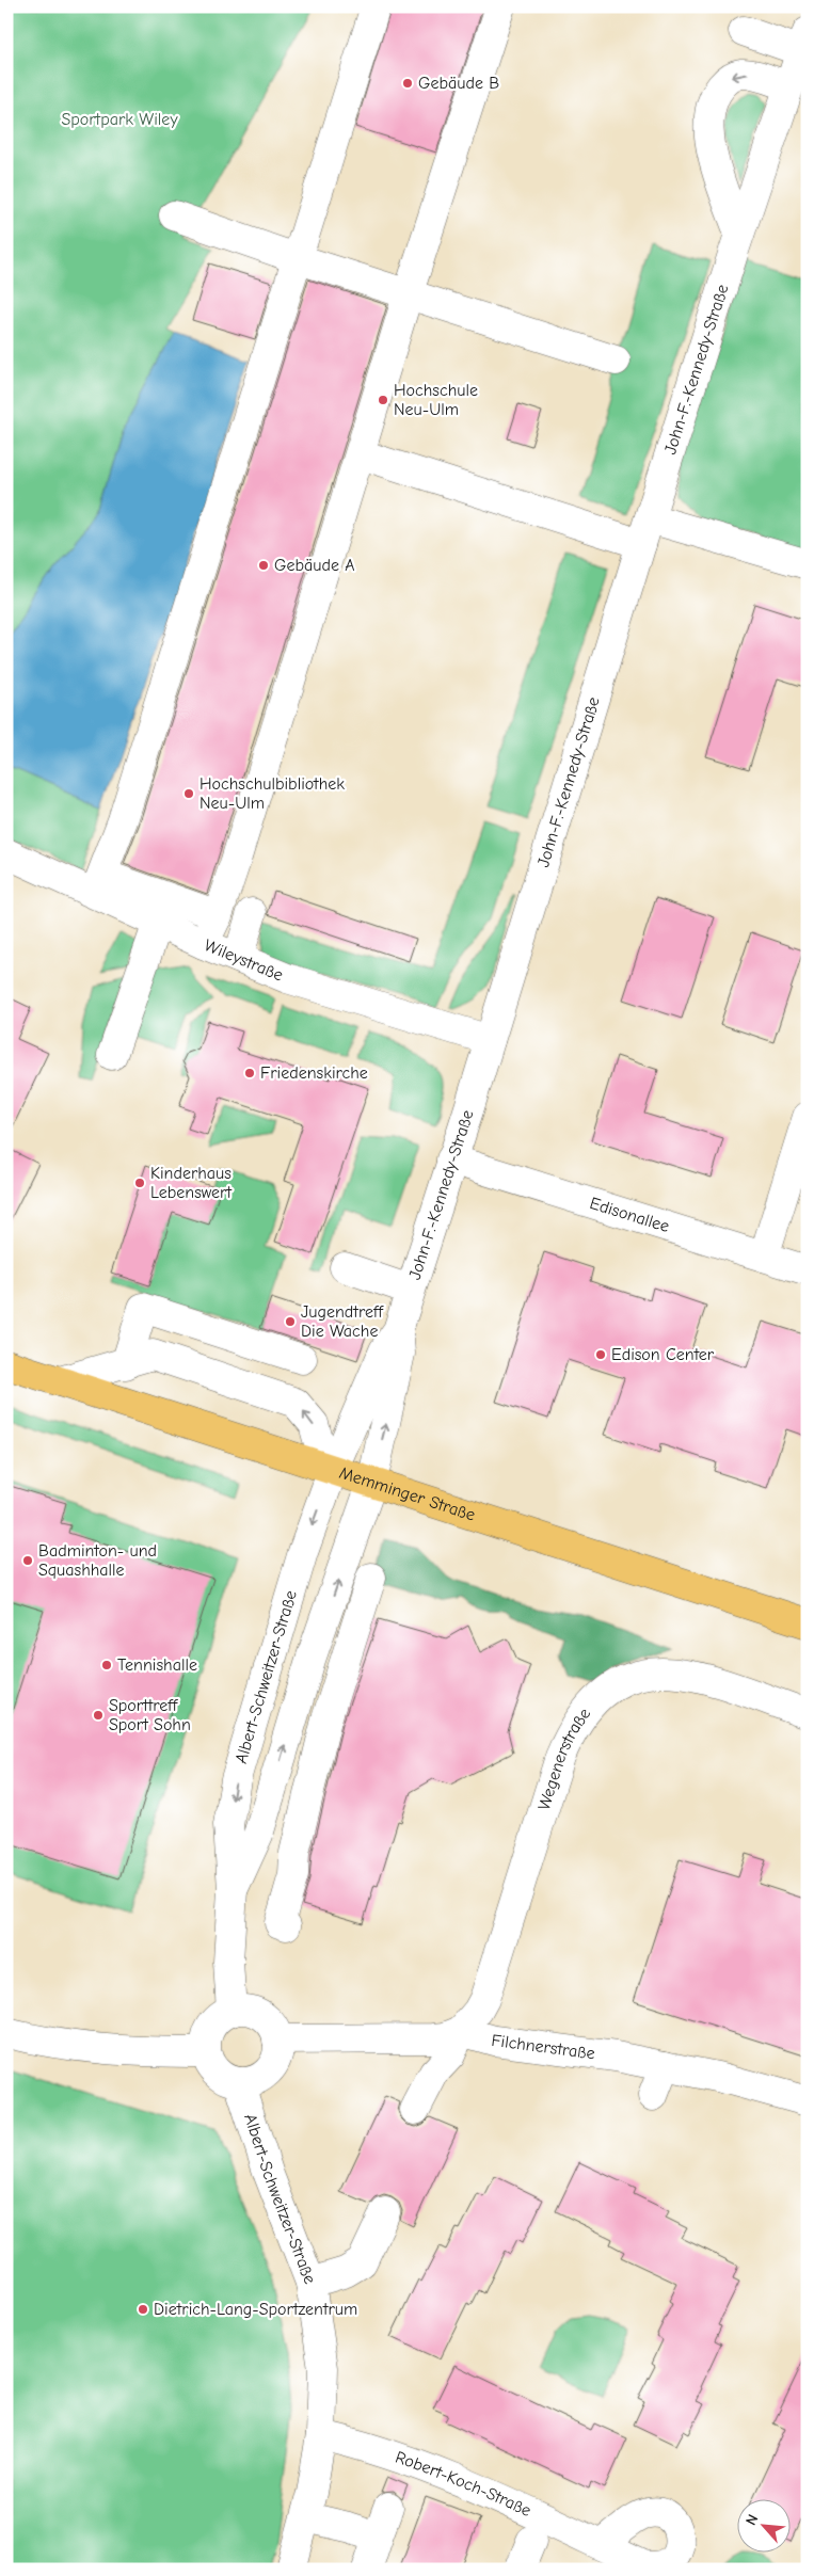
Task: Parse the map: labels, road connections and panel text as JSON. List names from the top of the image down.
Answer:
{
  "streets": {
    "main road": ["Memminger Straße"],
    "street": [
      "John-F.-Kennedy-Straße",
      "Wileystraße",
      "Edisonallee",
      "Albert-Schweitzer-Straße",
      "Wegenerstraße",
      "Filchnerstraße",
      "Robert-Koch-Straße"
    ]
  },
  "crossings": [
    ["John-F.-Kennedy-Straße", "Wileystraße"],
    ["John-F.-Kennedy-Straße", "Edisonallee"],
    ["John-F.-Kennedy-Straße", "Memminger Straße"],
    ["John-F.-Kennedy-Straße", "Albert-Schweitzer-Straße"],
    ["Memminger Straße", "Albert-Schweitzer-Straße"],
    ["Albert-Schweitzer-Straße", "Robert-Koch-Straße"],
    ["Wegenerstraße", "Filchnerstraße"]
  ],
  "parks": ["Sportpark Wiley"],
  "places": [
    "Gebäude B",
    "Hochschule Neu-Ulm",
    "Gebäude A",
    "Hochschulbibliothek Neu-Ulm",
    "Friedenskirche",
    "Kinderhaus Lebenswert",
    "Jugendtreff Die Wache",
    "Edison Center",
    "Badminton- und Squashhalle",
    "Tennishalle",
    "Sporttreff Sport Sohn",
    "Dietrich-Lang-Sportzentrum"
  ],
  "north": "top left"
}
